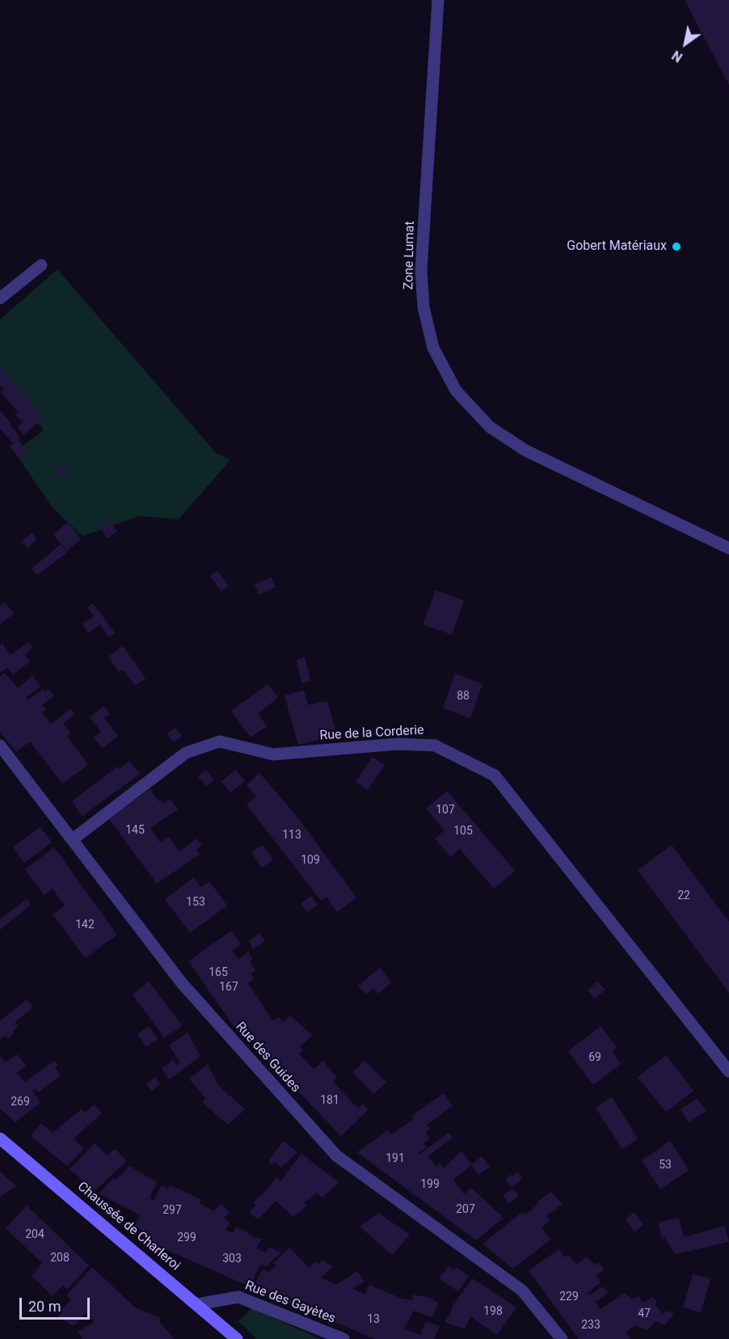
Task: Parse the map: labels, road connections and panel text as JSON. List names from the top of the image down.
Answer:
{
  "streets": {
    "main road": ["Chaussée de Charleroi"],
    "street": [
      "Zone Lumat",
      "Rue de la Corderie",
      "Rue des Guides",
      "Rue des Gayètes"
    ]
  },
  "crossings": [
    ["Rue de la Corderie", "Rue des Guides"],
    ["Chaussée de Charleroi", "Rue des Gayètes"]
  ],
  "places": ["Gobert Matériaux"],
  "house_numbers": [
    "88",
    "107",
    "145",
    "105",
    "113",
    "109",
    "22",
    "153",
    "142",
    "165",
    "167",
    "69",
    "181",
    "269",
    "191",
    "53",
    "199",
    "207",
    "297",
    "204",
    "299",
    "208",
    "303",
    "229",
    "198",
    "47",
    "13",
    "233"
  ],
  "scale_bar": "20 m",
  "north": "bottom left"
}
